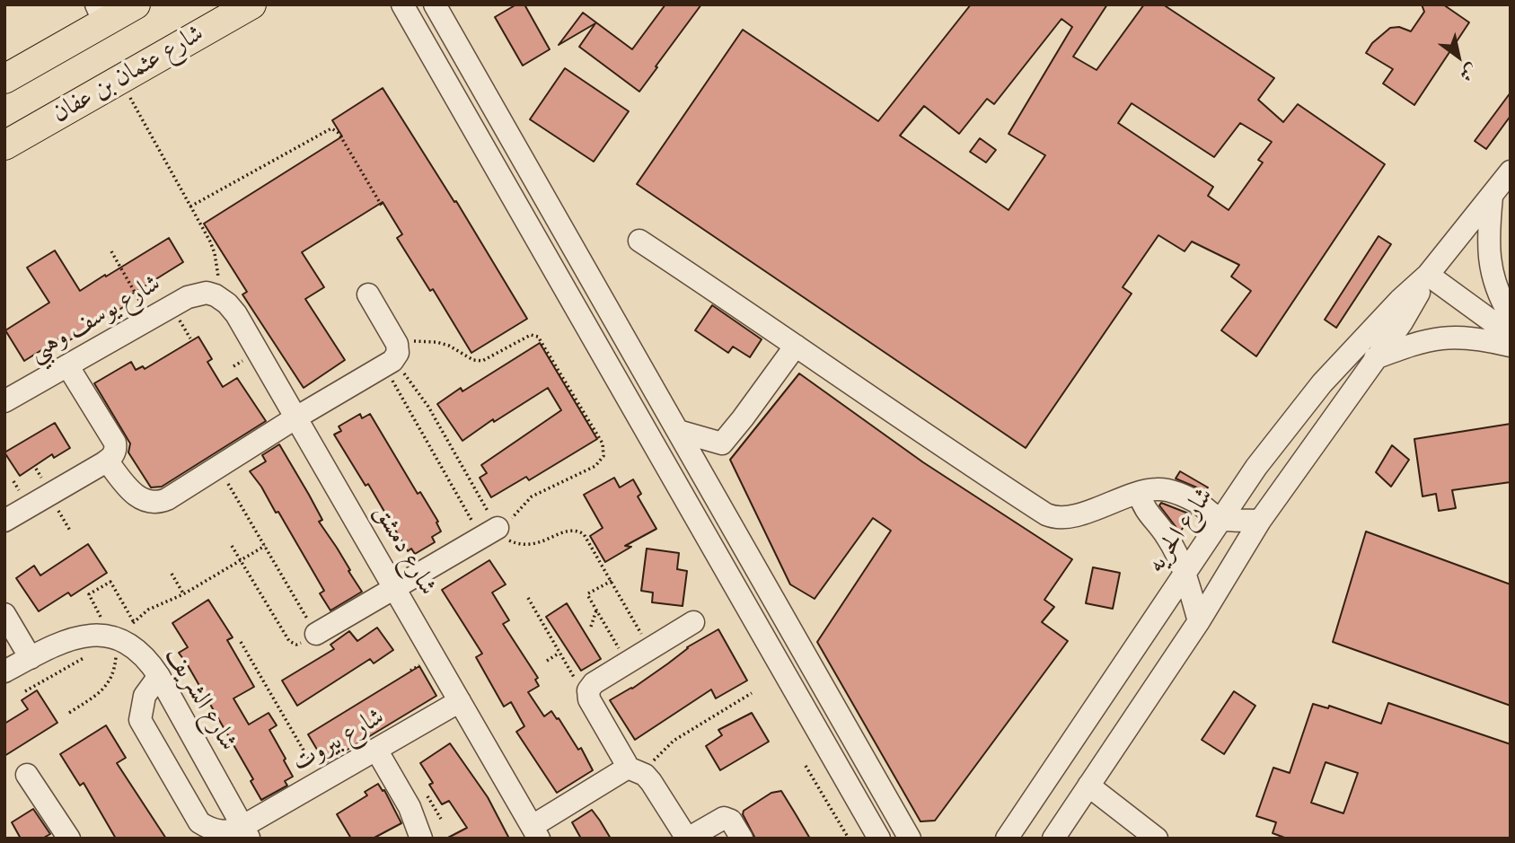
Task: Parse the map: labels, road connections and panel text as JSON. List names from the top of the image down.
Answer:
{
  "streets": {
    "main road": ["شارع عثمان بن عفان"],
    "street": [
      "شارع يوسف وهبي",
      "شارع الحريه",
      "شارع دمشق",
      "شارع الشريف",
      "شارع بيروت"
    ]
  },
  "crossings": [
    ["شارع يوسف وهبي", "شارع دمشق"],
    ["شارع دمشق", "شارع بيروت"],
    ["شارع الشريف", "شارع بيروت"]
  ],
  "north": "bottom right"
}
